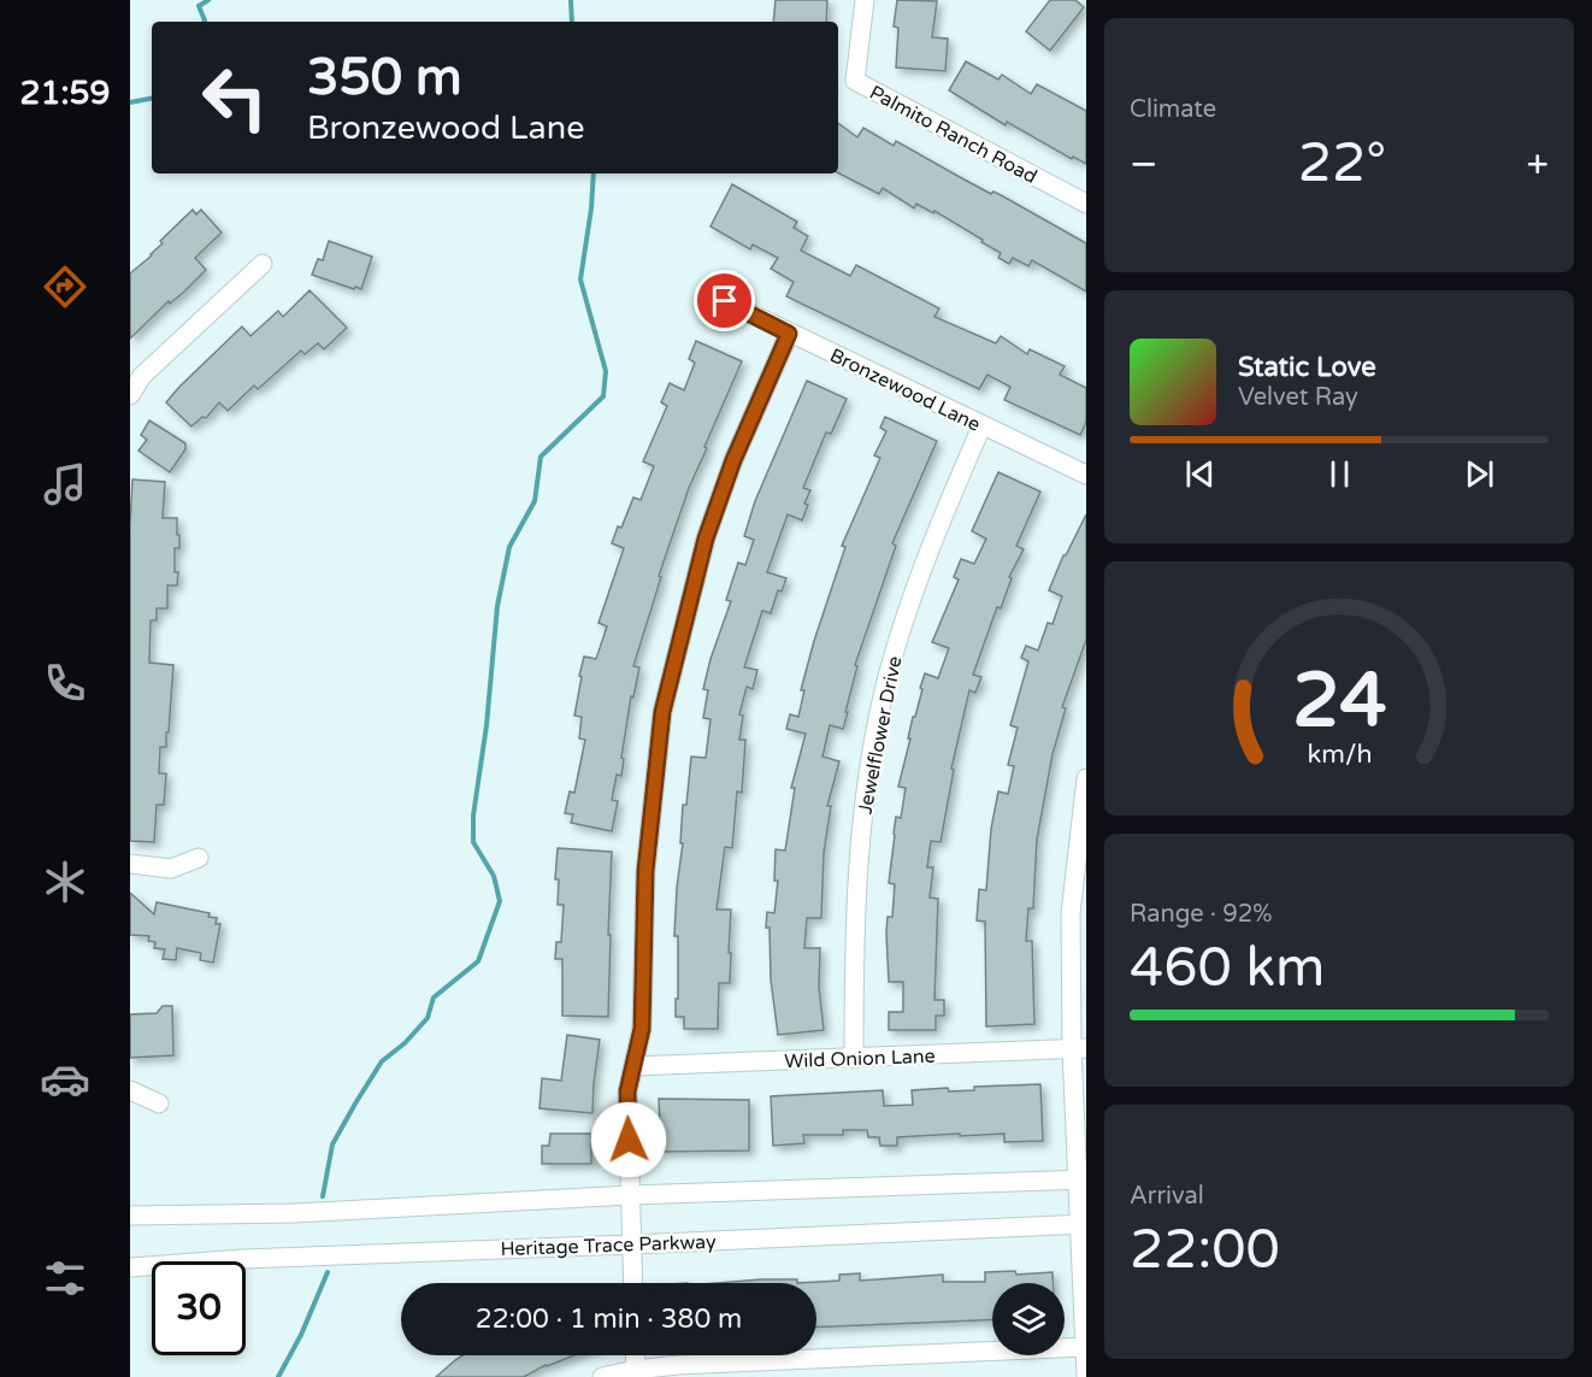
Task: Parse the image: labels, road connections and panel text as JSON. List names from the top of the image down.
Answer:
{
  "streets": {
    "street": [
      "Palmito Ranch Road",
      "Bronzewood Lane",
      "Jewelflower Drive",
      "Wild Onion Lane",
      "Heritage Trace Parkway"
    ]
  },
  "crossings": [
    ["Bronzewood Lane", "Jewelflower Drive"],
    ["Jewelflower Drive", "Wild Onion Lane"]
  ],
  "page": {
    "tabs": "21:59",
    "tile": [
      "Climate",
      ["Range · 92%", "460 km"],
      ["Arrival", "22:00"]
    ],
    "turn": ["350 m", "Bronzewood Lane"],
    "heat": ["−", "22°", "+"],
    "song": ["Static Love", "Velvet Ray"],
    "limit": "30",
    "trip": "22:00 · 1 min · 380 m",
    "gauge": ["24", "km/h"]
  }
}
